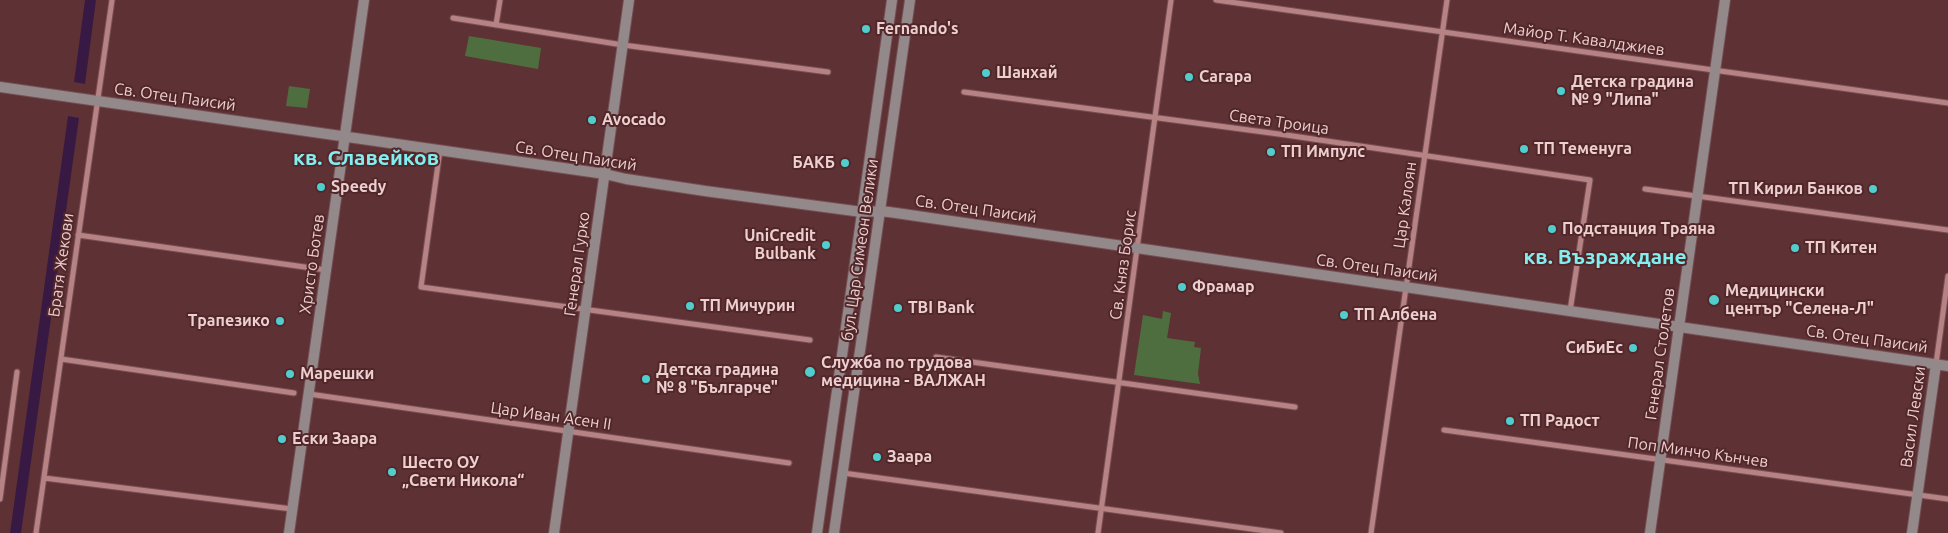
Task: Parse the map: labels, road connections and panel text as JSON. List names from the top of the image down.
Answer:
{
  "streets": {
    "street": [
      "Майор Т. Кавалджиев",
      "Св. Отец Паисий",
      "Света Троица",
      "Цар Калоян",
      "бул. Цар Симеон Велики",
      "Христо Ботев",
      "Генерал Гурко",
      "Братя Жекови",
      "Св. Княз Борис",
      "Генерал Столетов",
      "Цар Иван Асен II",
      "Васил Левски",
      "Поп Минчо Кънчев"
    ]
  },
  "crossings": [
    ["Майор Т. Кавалджиев", "Цар Калоян"],
    ["Майор Т. Кавалджиев", "Генерал Столетов"],
    ["Св. Отец Паисий", "Света Троица"],
    ["Св. Отец Паисий", "Цар Калоян"],
    ["Св. Отец Паисий", "бул. Цар Симеон Велики"],
    ["Св. Отец Паисий", "Христо Ботев"],
    ["Св. Отец Паисий", "Генерал Гурко"],
    ["Св. Отец Паисий", "Братя Жекови"],
    ["Св. Отец Паисий", "Св. Княз Борис"],
    ["Св. Отец Паисий", "Генерал Столетов"],
    ["Св. Отец Паисий", "Васил Левски"],
    ["Света Троица", "Цар Калоян"],
    ["Света Троица", "Св. Княз Борис"],
    ["Христо Ботев", "Цар Иван Асен II"],
    ["Генерал Гурко", "Цар Иван Асен II"],
    ["Генерал Столетов", "Поп Минчо Кънчев"],
    ["Васил Левски", "Поп Минчо Кънчев"]
  ],
  "districts": ["кв. Славейков", "кв. Възраждане"],
  "places": [
    "Fernando's",
    "Шанхай",
    "Сагара",
    "Детска градина № 9 \"Липа\"",
    "Avocado",
    "ТП Теменуга",
    "ТП Импулс",
    "БАКБ",
    "Speedy",
    "ТП Кирил Банков",
    "Подстанция Траяна",
    "UniCredit Bulbank",
    "ТП Китен",
    "Фрамар",
    "Медицински център \"Селена-Л\"",
    "ТП Мичурин",
    "TBI Bank",
    "ТП Албена",
    "Трапезико",
    "СиБиЕс",
    "Служба по трудова медицина - ВАЛЖАН",
    "Марешки",
    "Детска градина № 8 \"Българче\"",
    "ТП Радост",
    "Ески Заара",
    "Заара",
    "Шесто ОУ „Свети Никола“"
  ]
}
